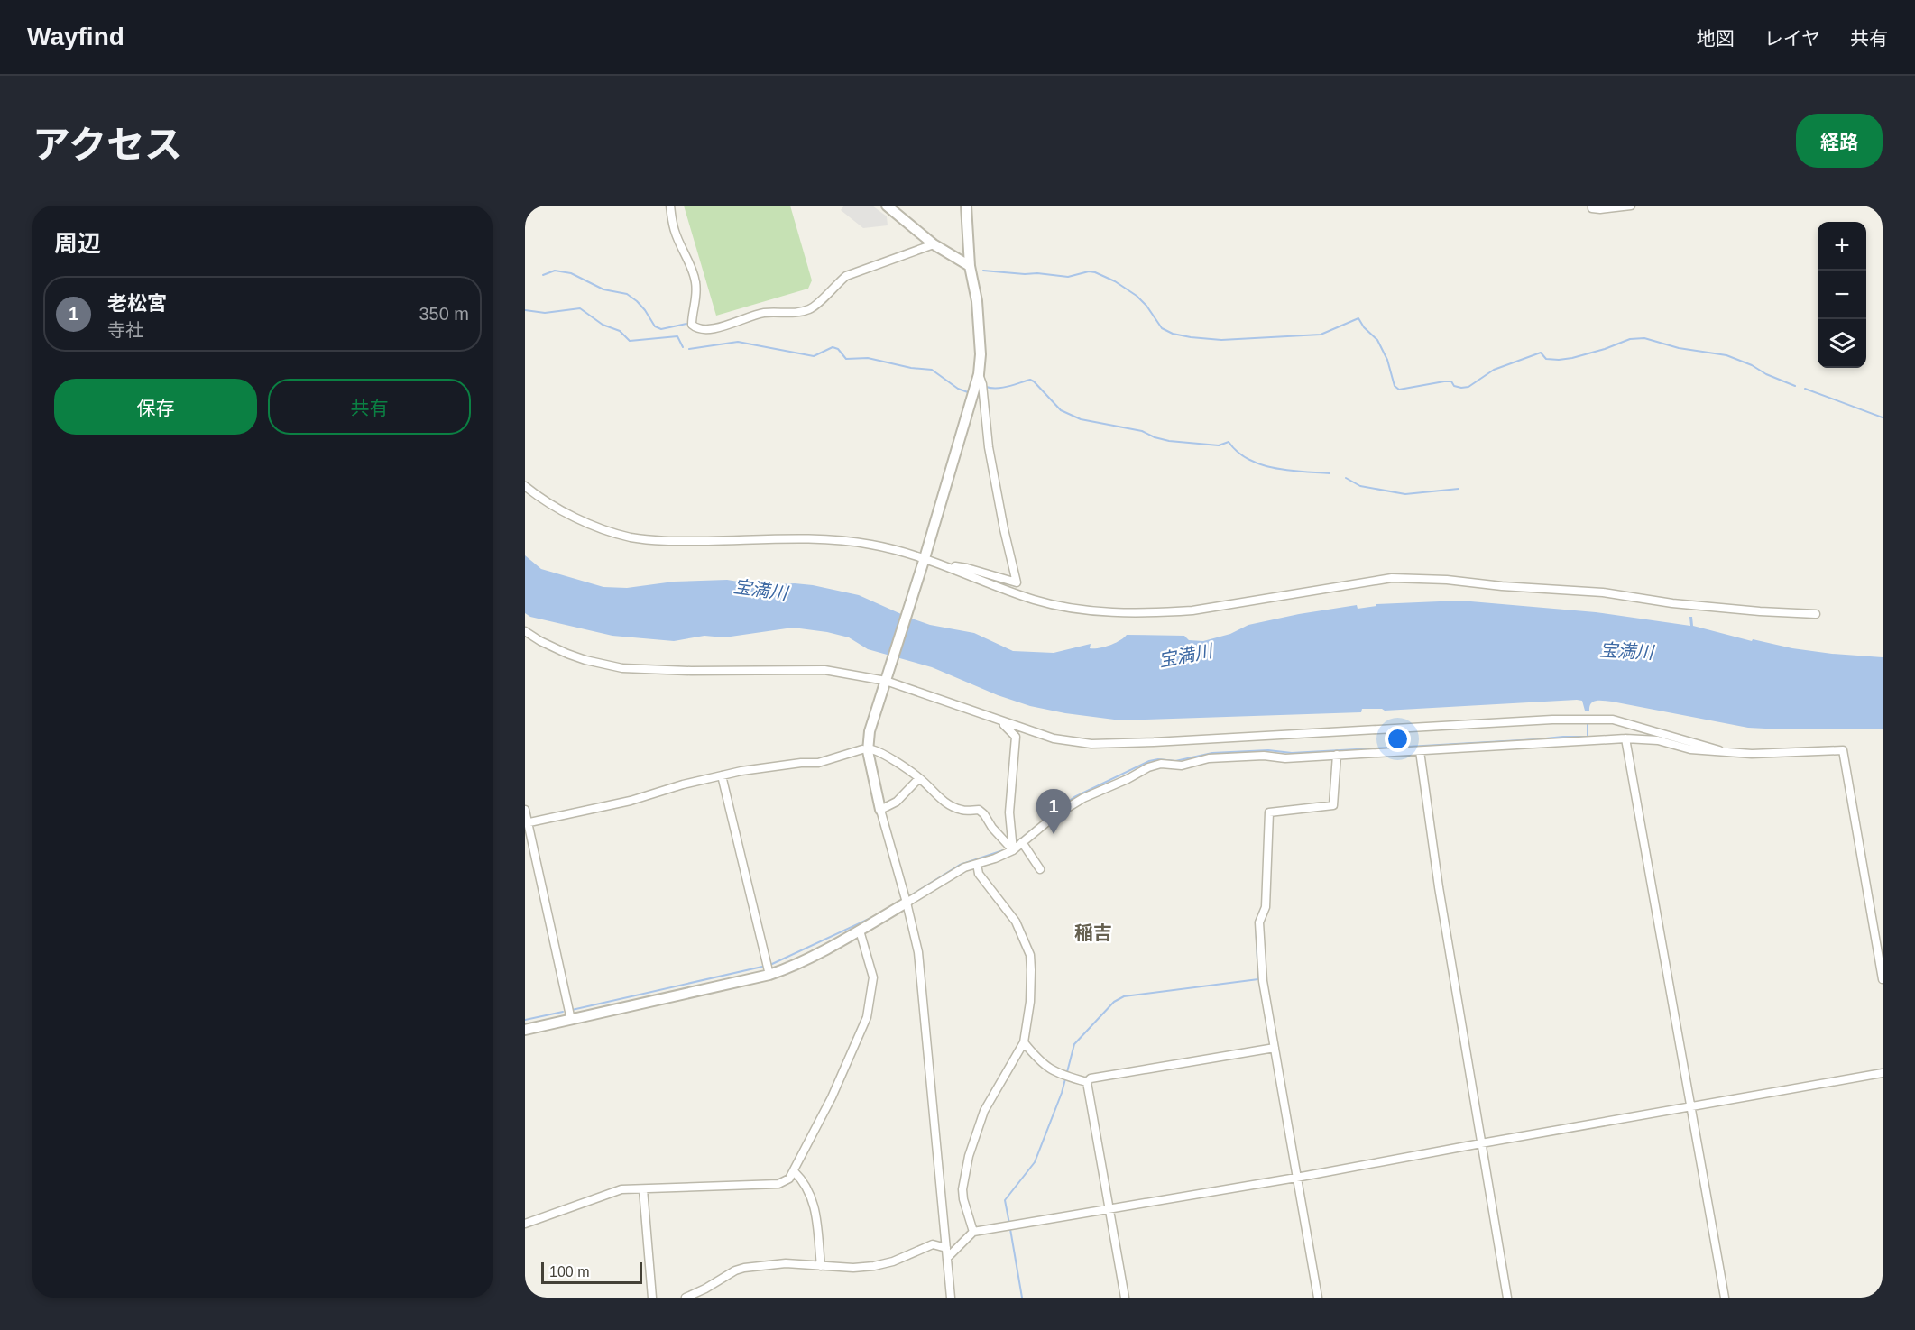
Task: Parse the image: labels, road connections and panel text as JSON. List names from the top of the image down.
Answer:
{
  "districts": ["稲吉"],
  "water": ["宝満川"],
  "scale_bar": "100 m",
  "page": {
    "header": "Wayfind",
    "nav": ["地図", "レイヤ", "共有"],
    "title": "アクセス",
    "buttons": [
      "経路",
      ["保存", "共有"]
    ],
    "heading": "周辺",
    "map_buttons": ["+", "−"],
    "list": [
      {
        "mark": "1",
        "name": "老松宮",
        "note": "寺社",
        "value": "350 m"
      }
    ],
    "pins": "1",
    "scale": "100 m"
  }
}
